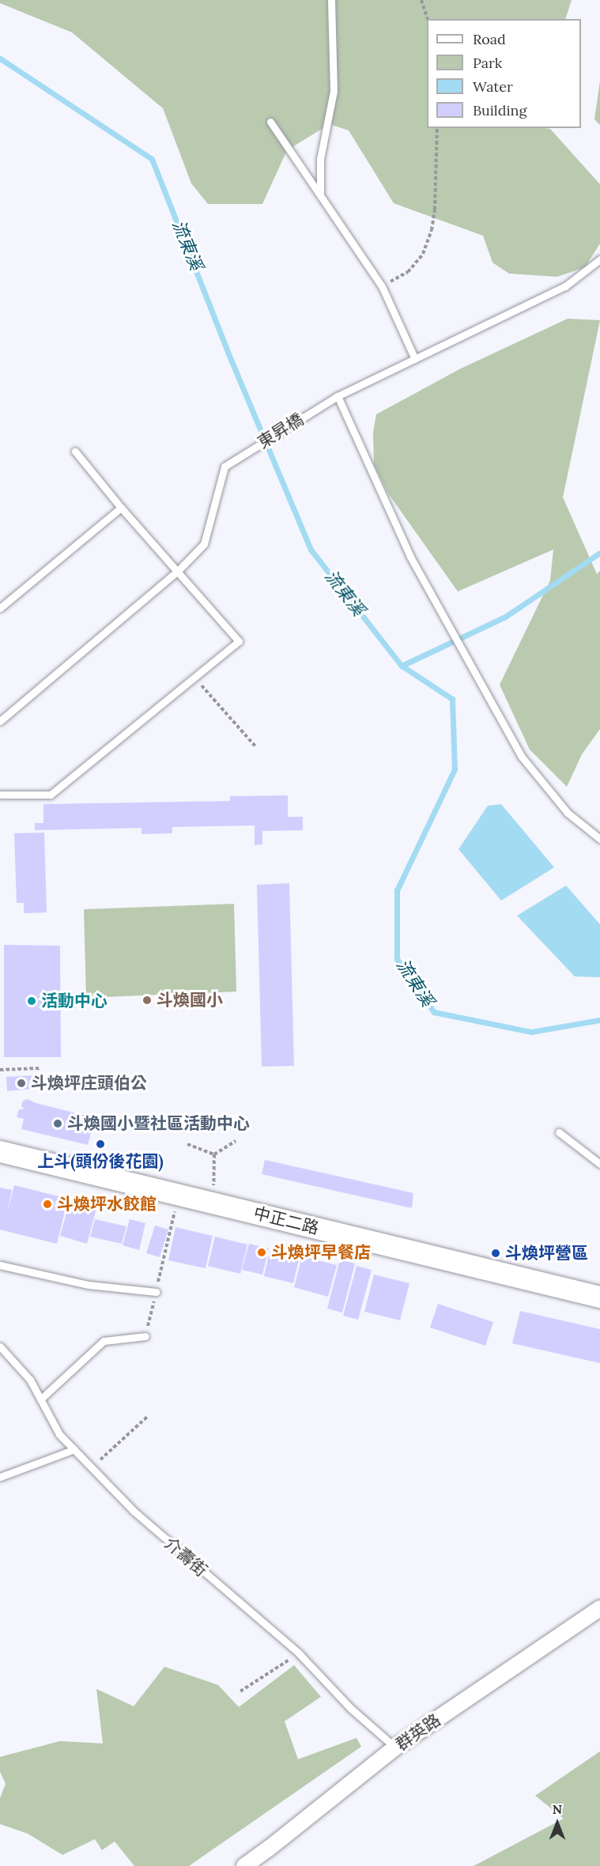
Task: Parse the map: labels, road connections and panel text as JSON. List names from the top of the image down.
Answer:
{
  "streets": {
    "main road": ["中正二路"],
    "street": ["群英路"],
    "lane": ["東昇橋", "介壽街"]
  },
  "crossings": [
    ["介壽街", "群英路"]
  ],
  "water": ["流東溪"],
  "places": [
    "斗煥國小",
    "活動中心",
    "斗煥坪庄頭伯公",
    "斗煥國小暨社區活動中心",
    "上斗(頭份後花園)",
    "斗煥坪水餃館",
    "斗煥坪早餐店",
    "斗煥坪營區"
  ],
  "legend": [
    "Road",
    "Park",
    "Water",
    "Building"
  ],
  "north": "top"
}
